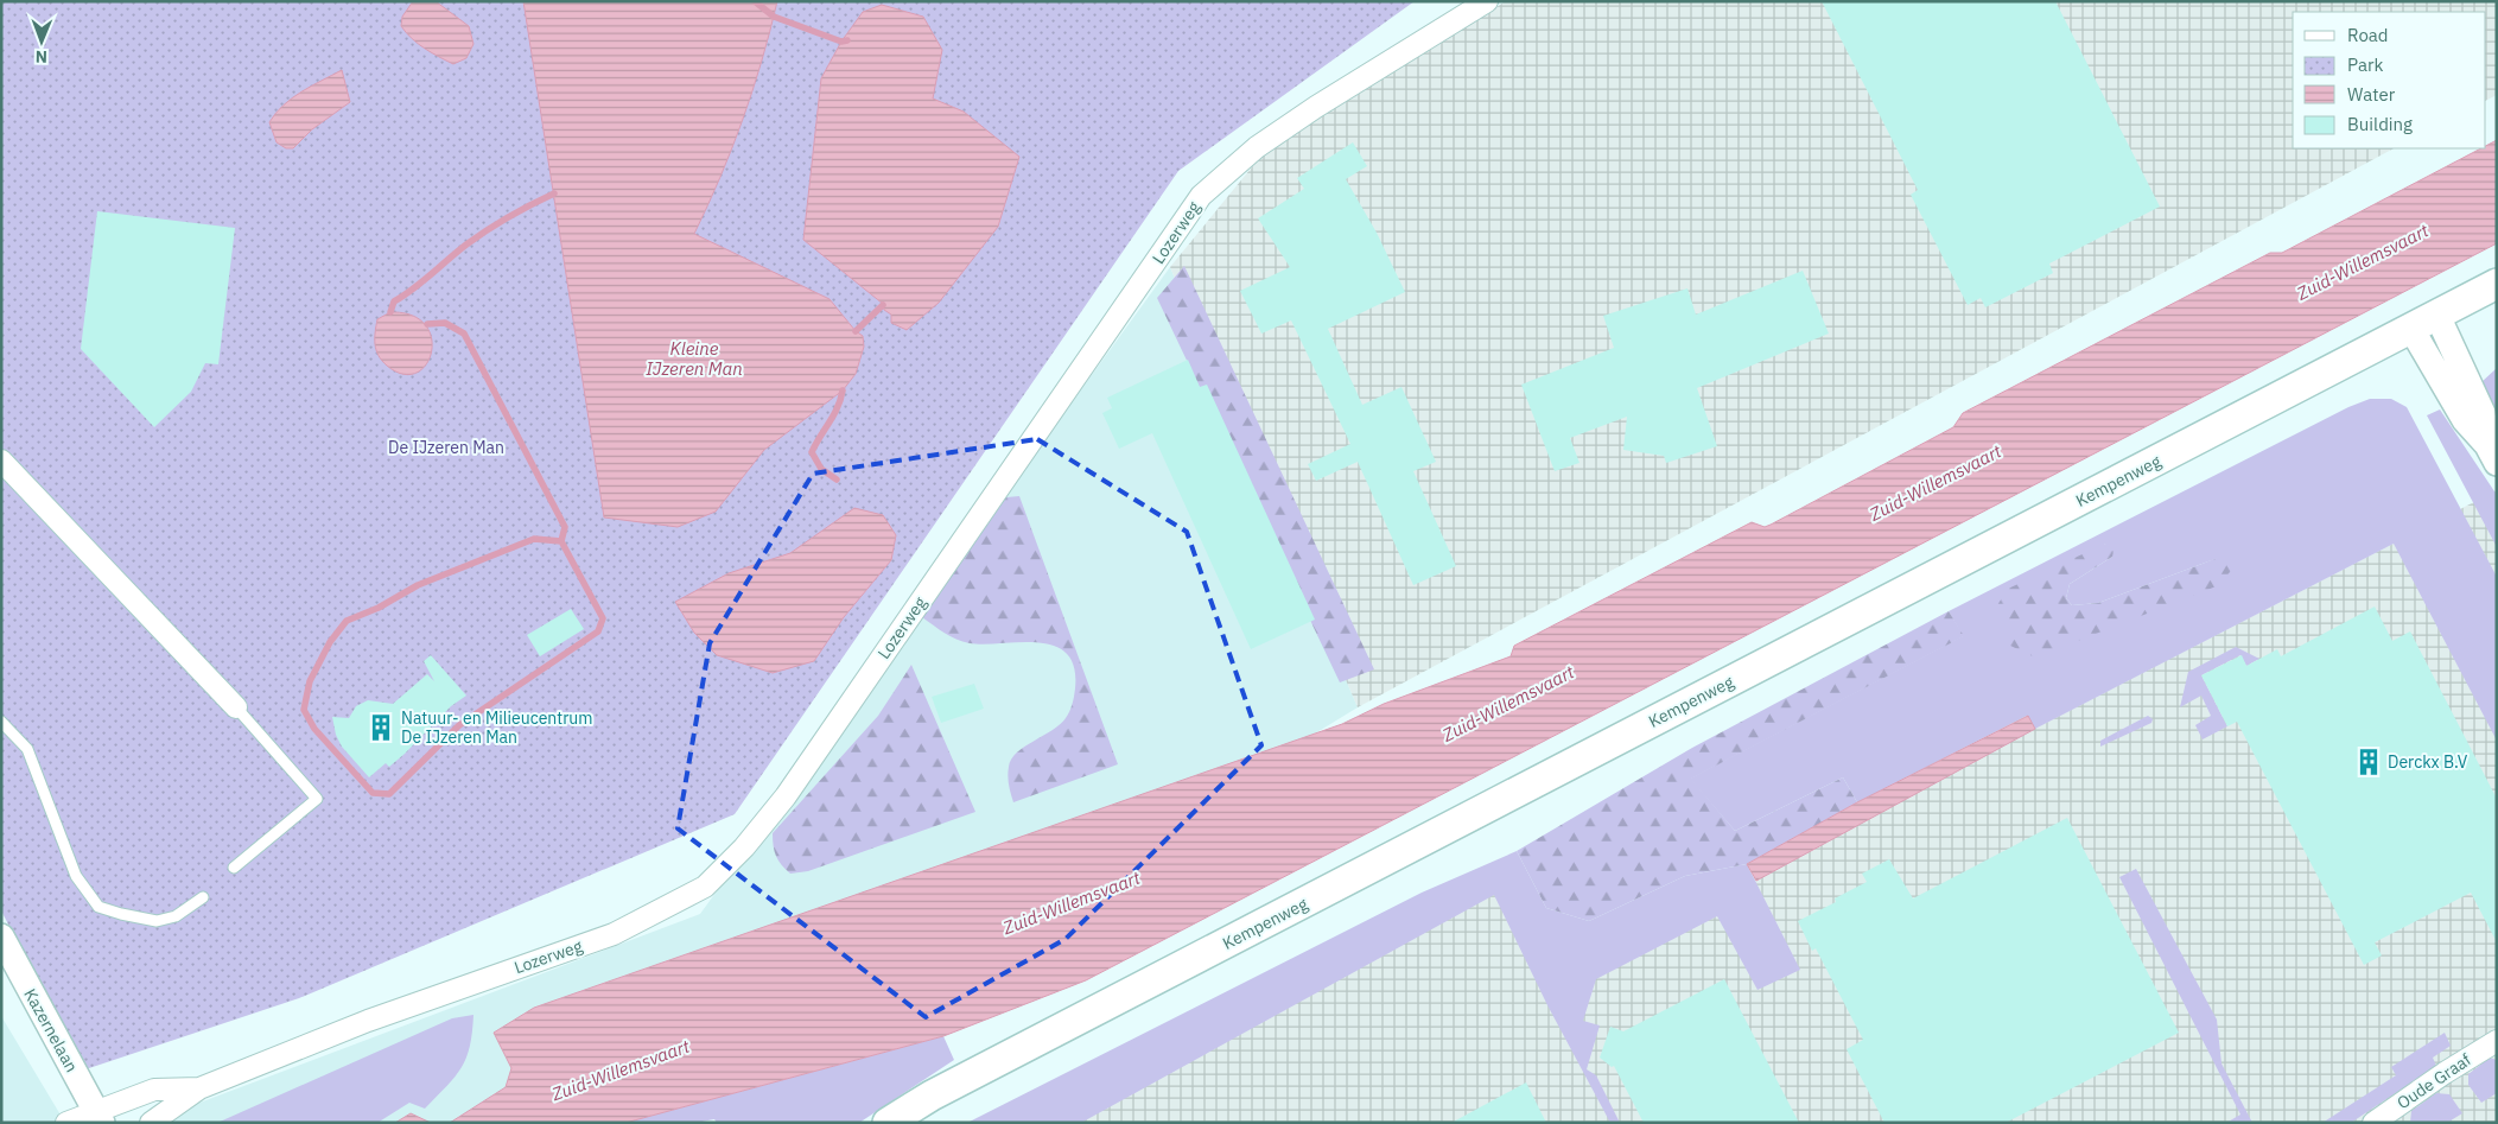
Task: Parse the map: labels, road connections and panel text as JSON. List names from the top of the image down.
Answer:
{
  "streets": {
    "main road": ["Kempenweg"],
    "street": ["Lozerweg", "Kazernelaan", "Oude Graaf"]
  },
  "crossings": [
    ["Lozerweg", "Kazernelaan"]
  ],
  "water": ["Zuid-Willemsvaart", "Kleine IJzeren Man"],
  "parks": ["De IJzeren Man"],
  "places": {
    "building": ["Natuur- en Milieucentrum De IJzeren Man", "Derckx B.V"]
  },
  "legend": [
    "Road",
    "Park",
    "Water",
    "Building"
  ],
  "north": "bottom"
}
